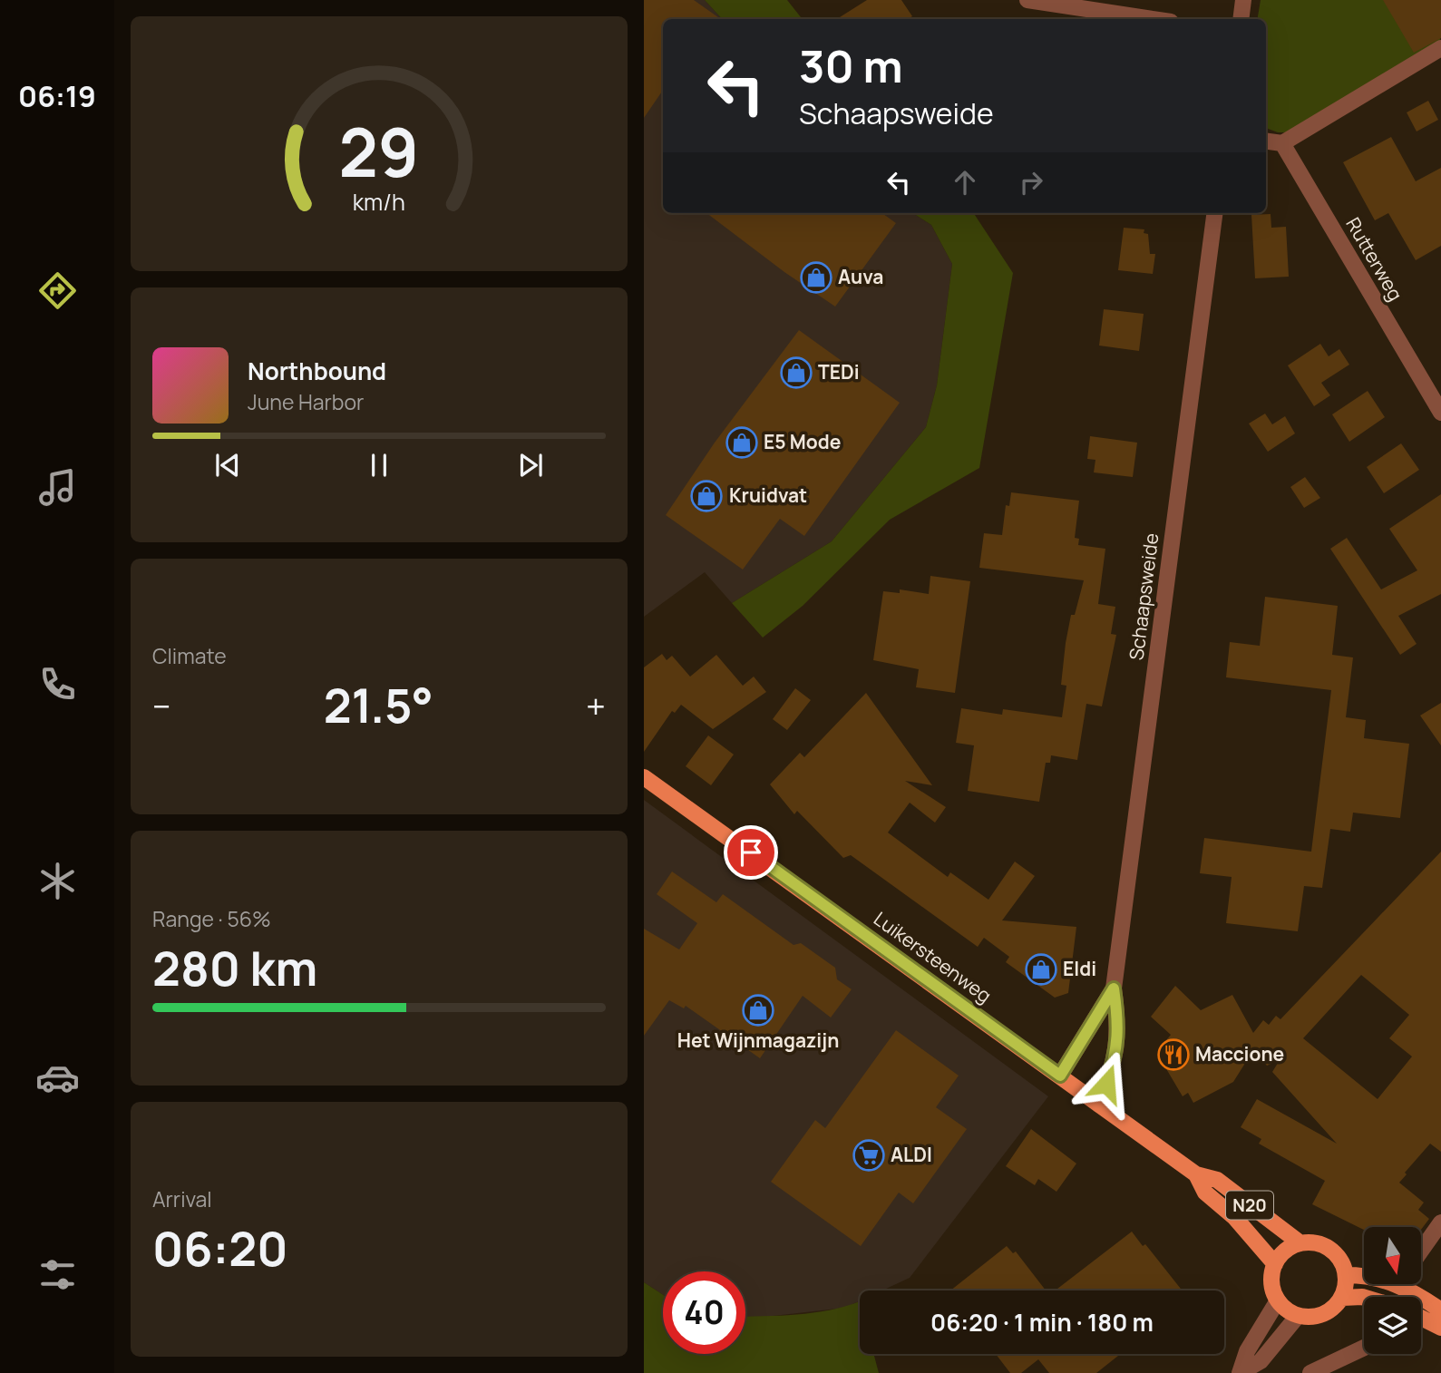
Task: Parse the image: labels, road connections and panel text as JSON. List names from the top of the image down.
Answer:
{
  "streets": {
    "main road": ["Luikersteenweg", "N20"],
    "street": ["Rutterweg", "Schaapsweide"]
  },
  "crossings": [
    ["Schaapsweide", "Luikersteenweg"]
  ],
  "places": {
    "shop": [
      "Auva",
      "TEDi",
      "E5 Mode",
      "Kruidvat",
      "Eldi",
      "Het Wijnmagazijn"
    ],
    "restaurant": ["Maccione"],
    "supermarket": ["ALDI"]
  },
  "north": "bottom",
  "page": {
    "tabs": "06:19",
    "turn": ["30 m", "Schaapsweide"],
    "song": ["Northbound", "June Harbor"],
    "tile": [
      "Climate",
      ["Range · 56%", "280 km"],
      ["Arrival", "06:20"]
    ],
    "heat": ["−", "21.5°", "+"],
    "limit": "40",
    "trip": "06:20 · 1 min · 180 m",
    "gauge": ["29", "km/h"]
  }
}
